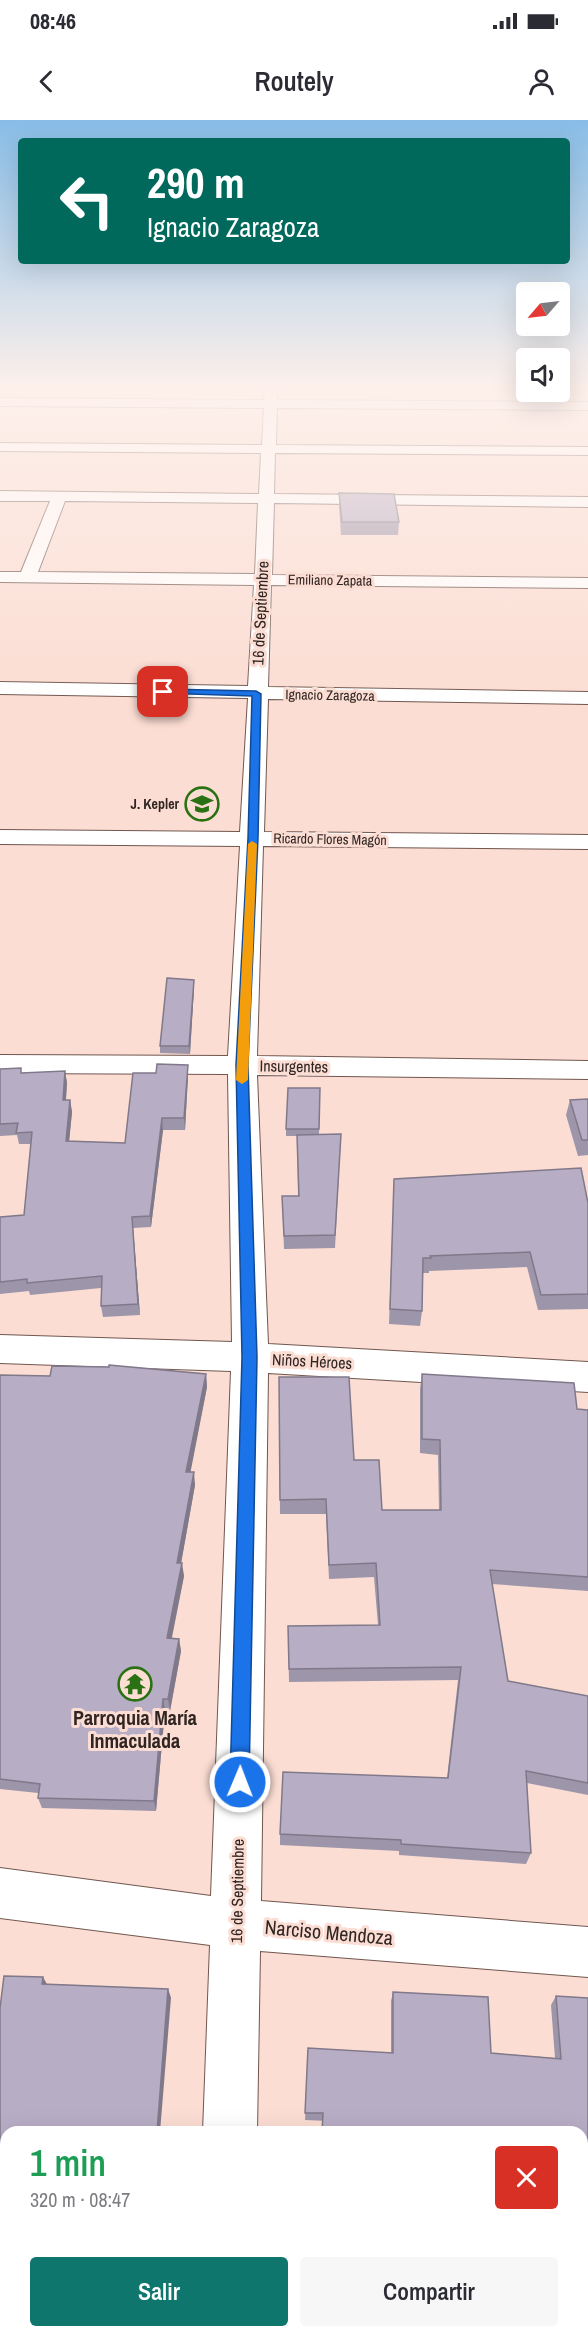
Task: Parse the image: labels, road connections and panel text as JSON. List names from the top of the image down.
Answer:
{
  "streets": {
    "street": [
      "Emiliano Zapata",
      "16 de Septiembre",
      "Ignacio Zaragoza",
      "Ricardo Flores Magón",
      "Insurgentes",
      "Niños Héroes",
      "Narciso Mendoza"
    ]
  },
  "crossings": [
    ["Emiliano Zapata", "16 de Septiembre"],
    ["16 de Septiembre", "Ignacio Zaragoza"],
    ["16 de Septiembre", "Ricardo Flores Magón"],
    ["16 de Septiembre", "Insurgentes"],
    ["16 de Septiembre", "Niños Héroes"],
    ["16 de Septiembre", "Narciso Mendoza"]
  ],
  "places": {
    "school or university": ["J. Kepler"],
    "temple": ["Parroquia María Inmaculada"]
  },
  "north": "bottom left",
  "page": {
    "status": "08:46",
    "header": "Routely",
    "turn": ["290 m", "Ignacio Zaragoza"],
    "heading": ["1 min", "320 m · 08:47"],
    "buttons": ["Salir", "Compartir"]
  }
}
